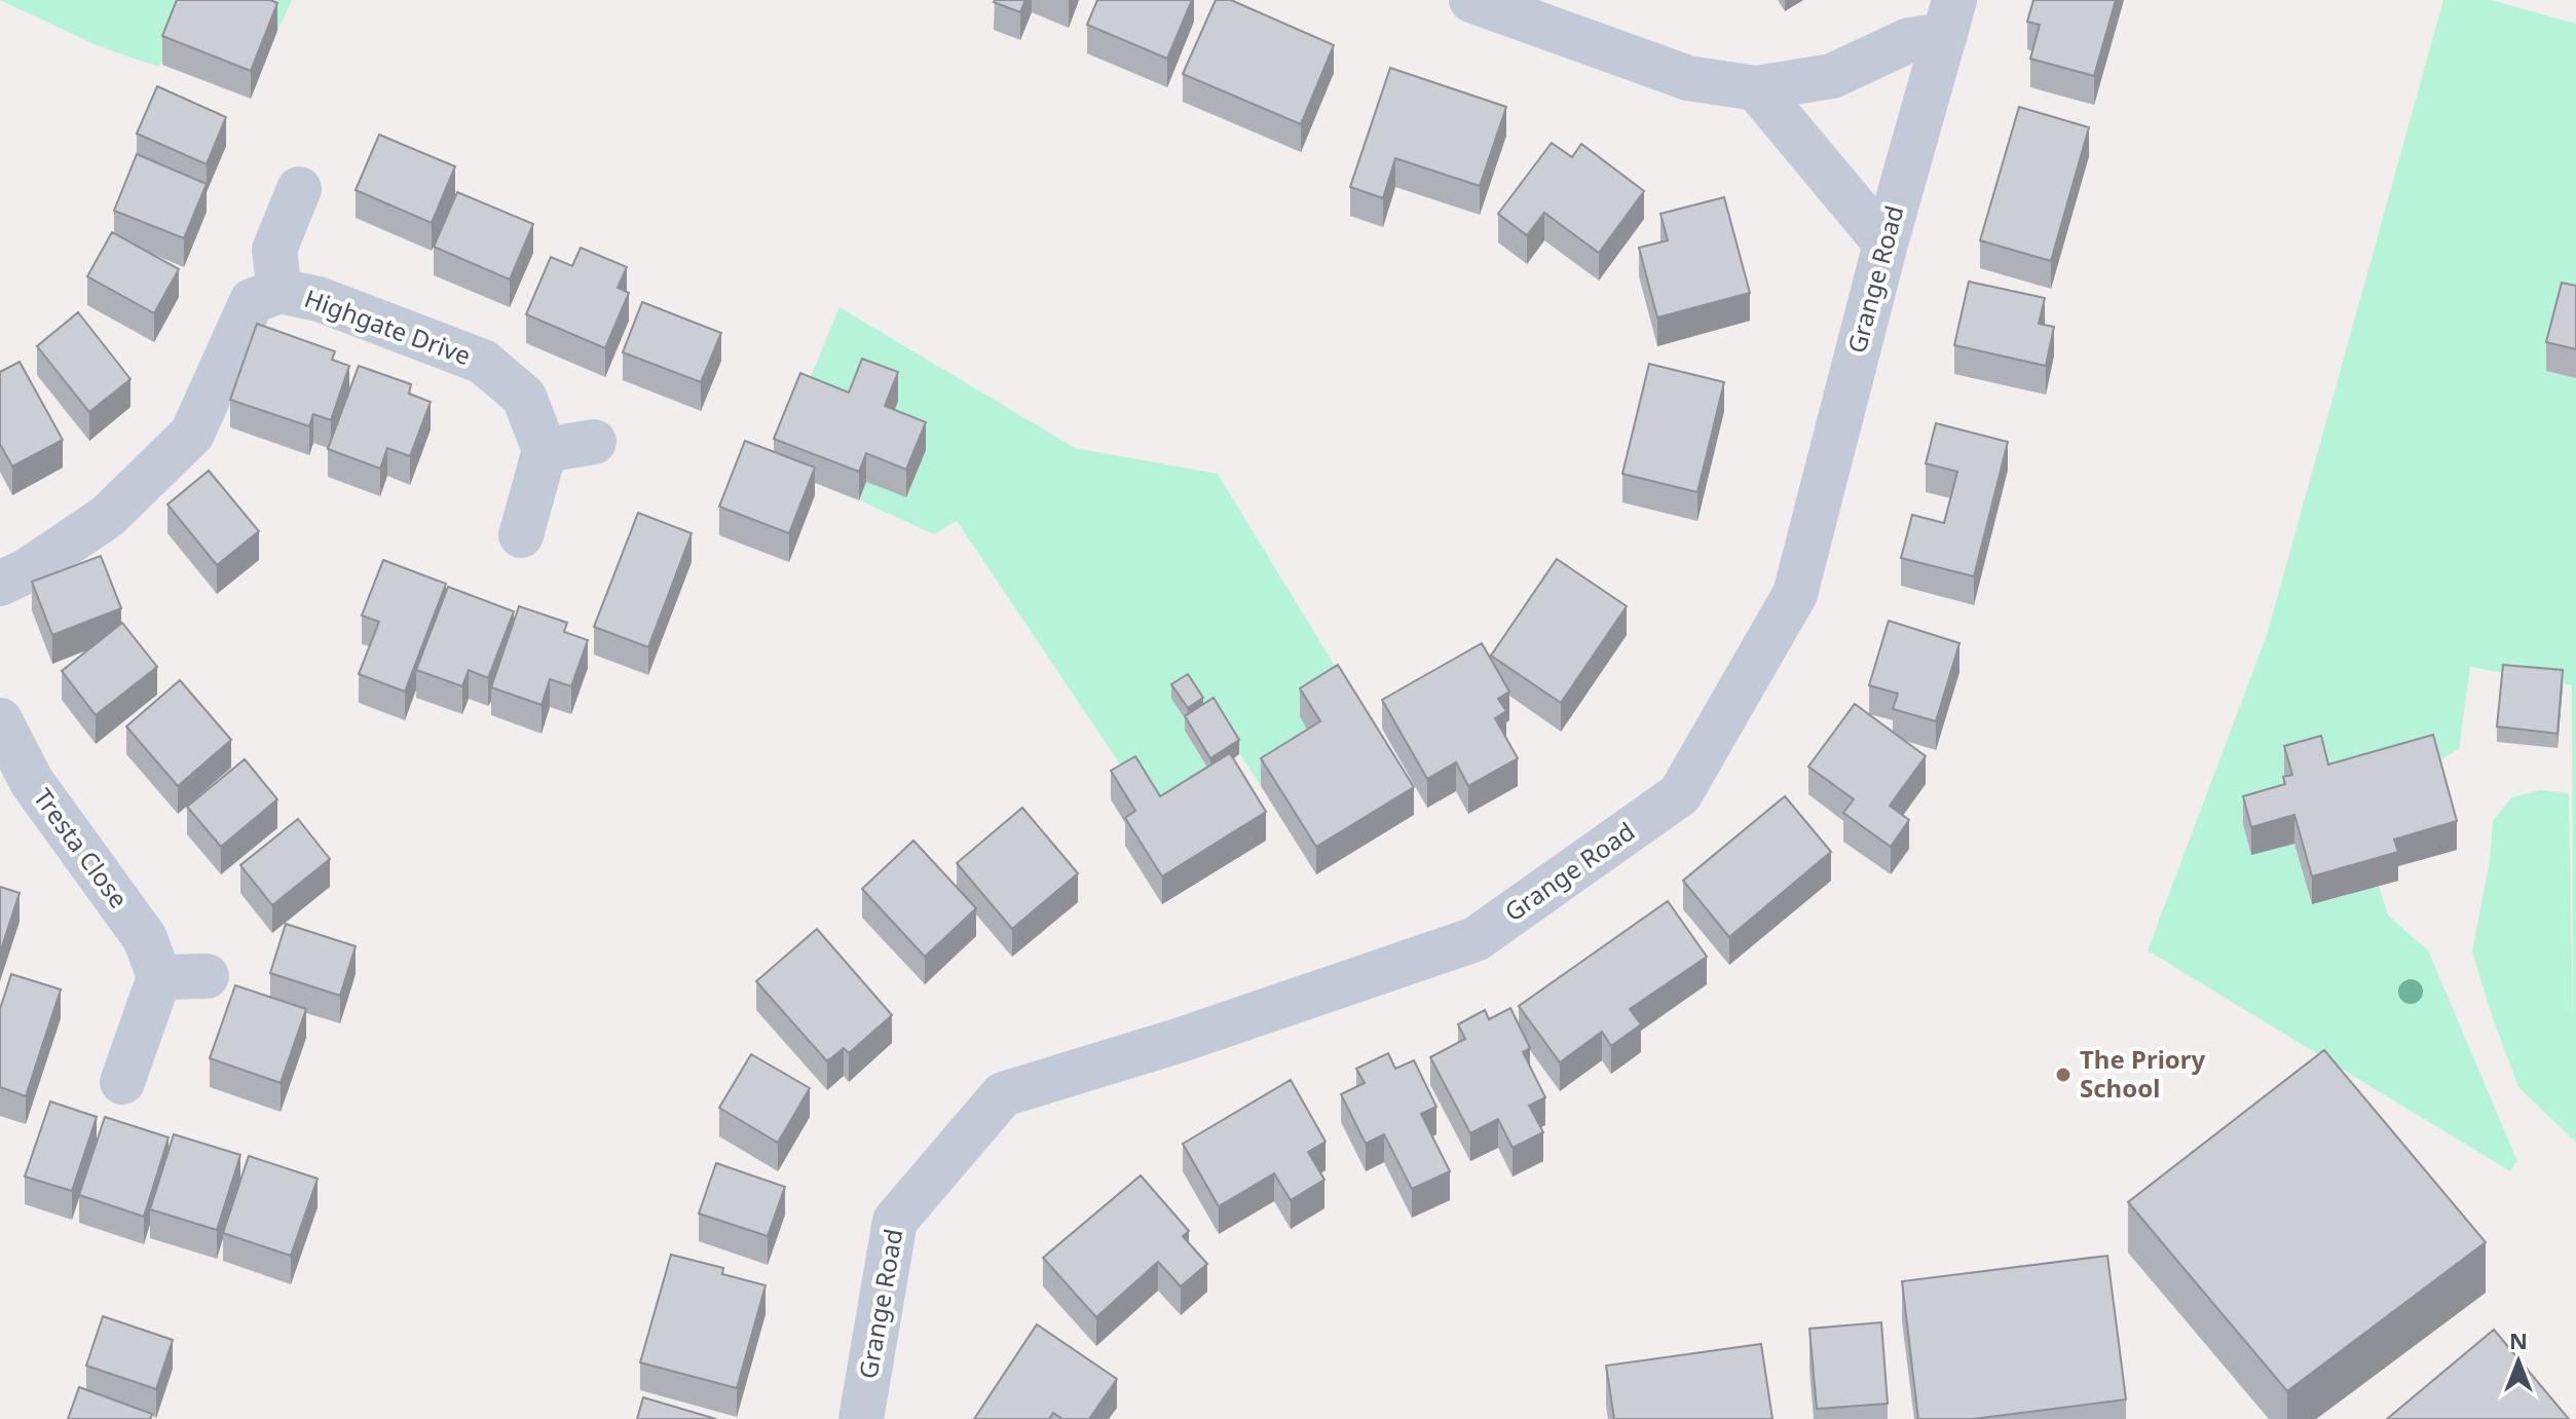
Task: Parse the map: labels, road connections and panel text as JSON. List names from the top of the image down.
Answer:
{
  "streets": {
    "street": ["Grange Road", "Highgate Drive", "Tresta Close"]
  },
  "places": ["The Priory School"],
  "north": "top"
}
